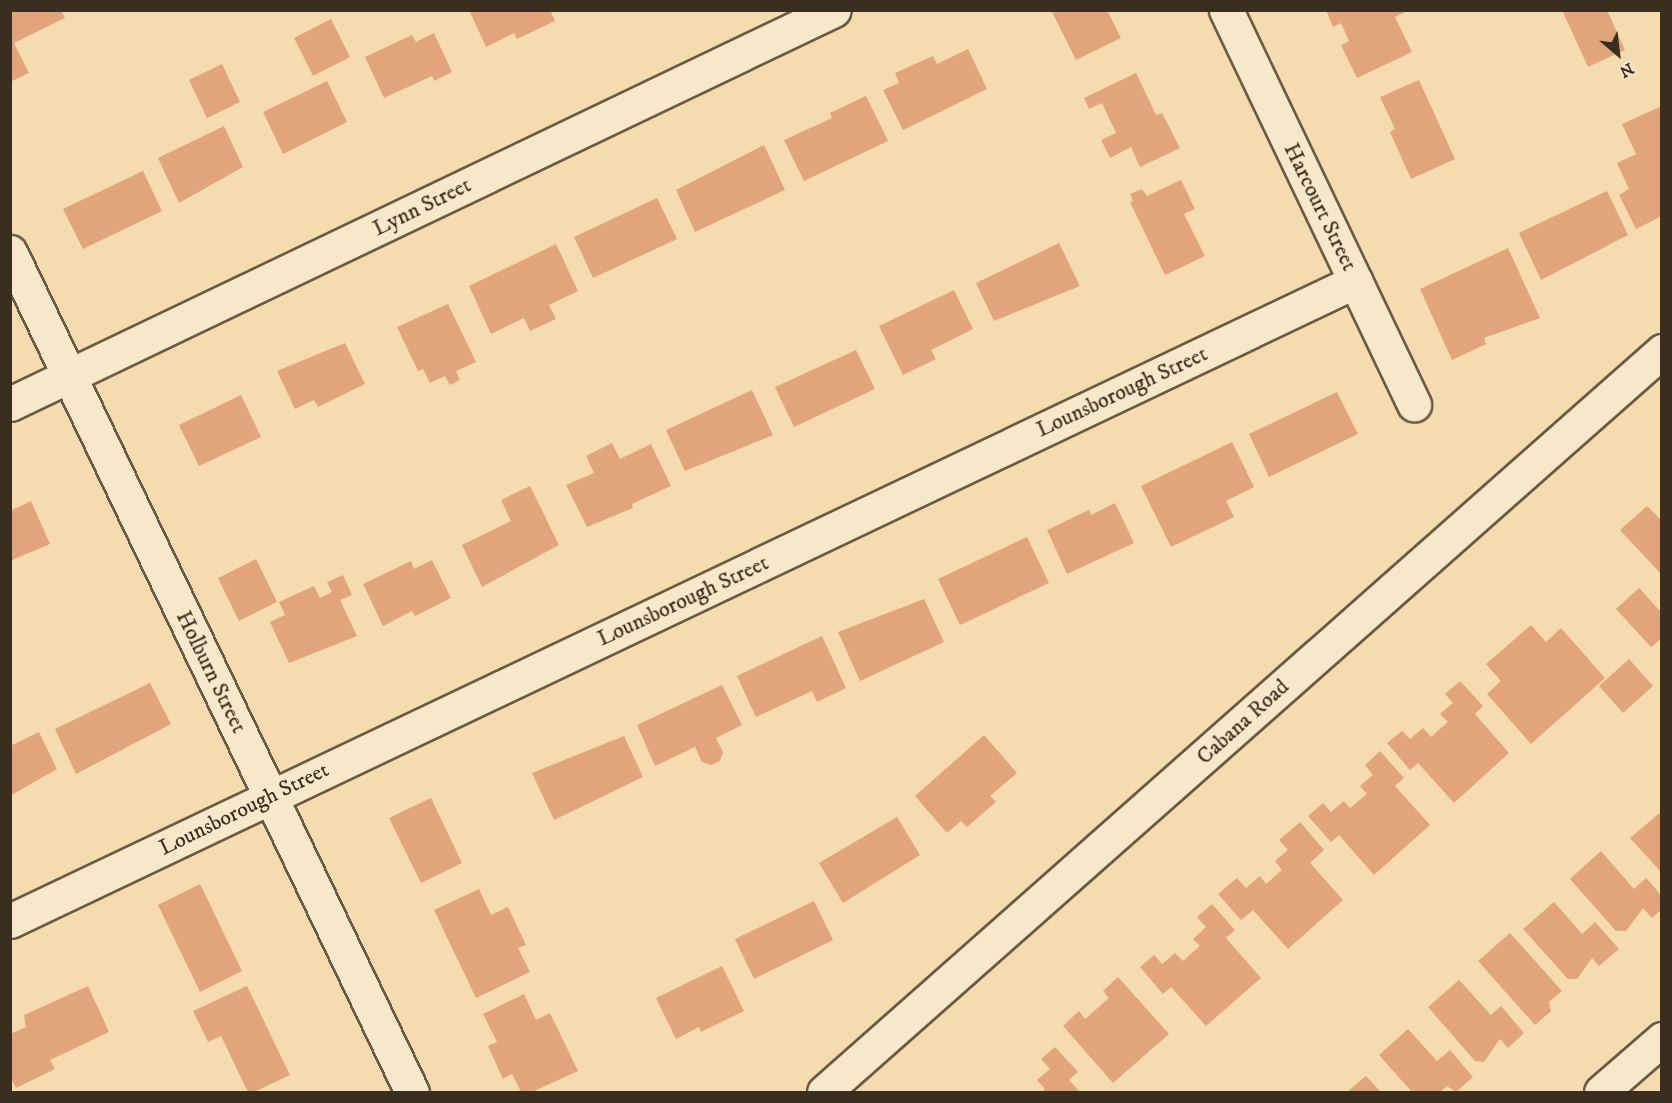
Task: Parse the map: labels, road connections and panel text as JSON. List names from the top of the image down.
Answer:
{
  "streets": {
    "street": [
      "Lynn Street",
      "Harcourt Street",
      "Lounsborough Street",
      "Holburn Street",
      "Cabana Road"
    ]
  },
  "crossings": [
    ["Lynn Street", "Holburn Street"],
    ["Harcourt Street", "Lounsborough Street"],
    ["Lounsborough Street", "Holburn Street"]
  ],
  "north": "bottom right"
}
